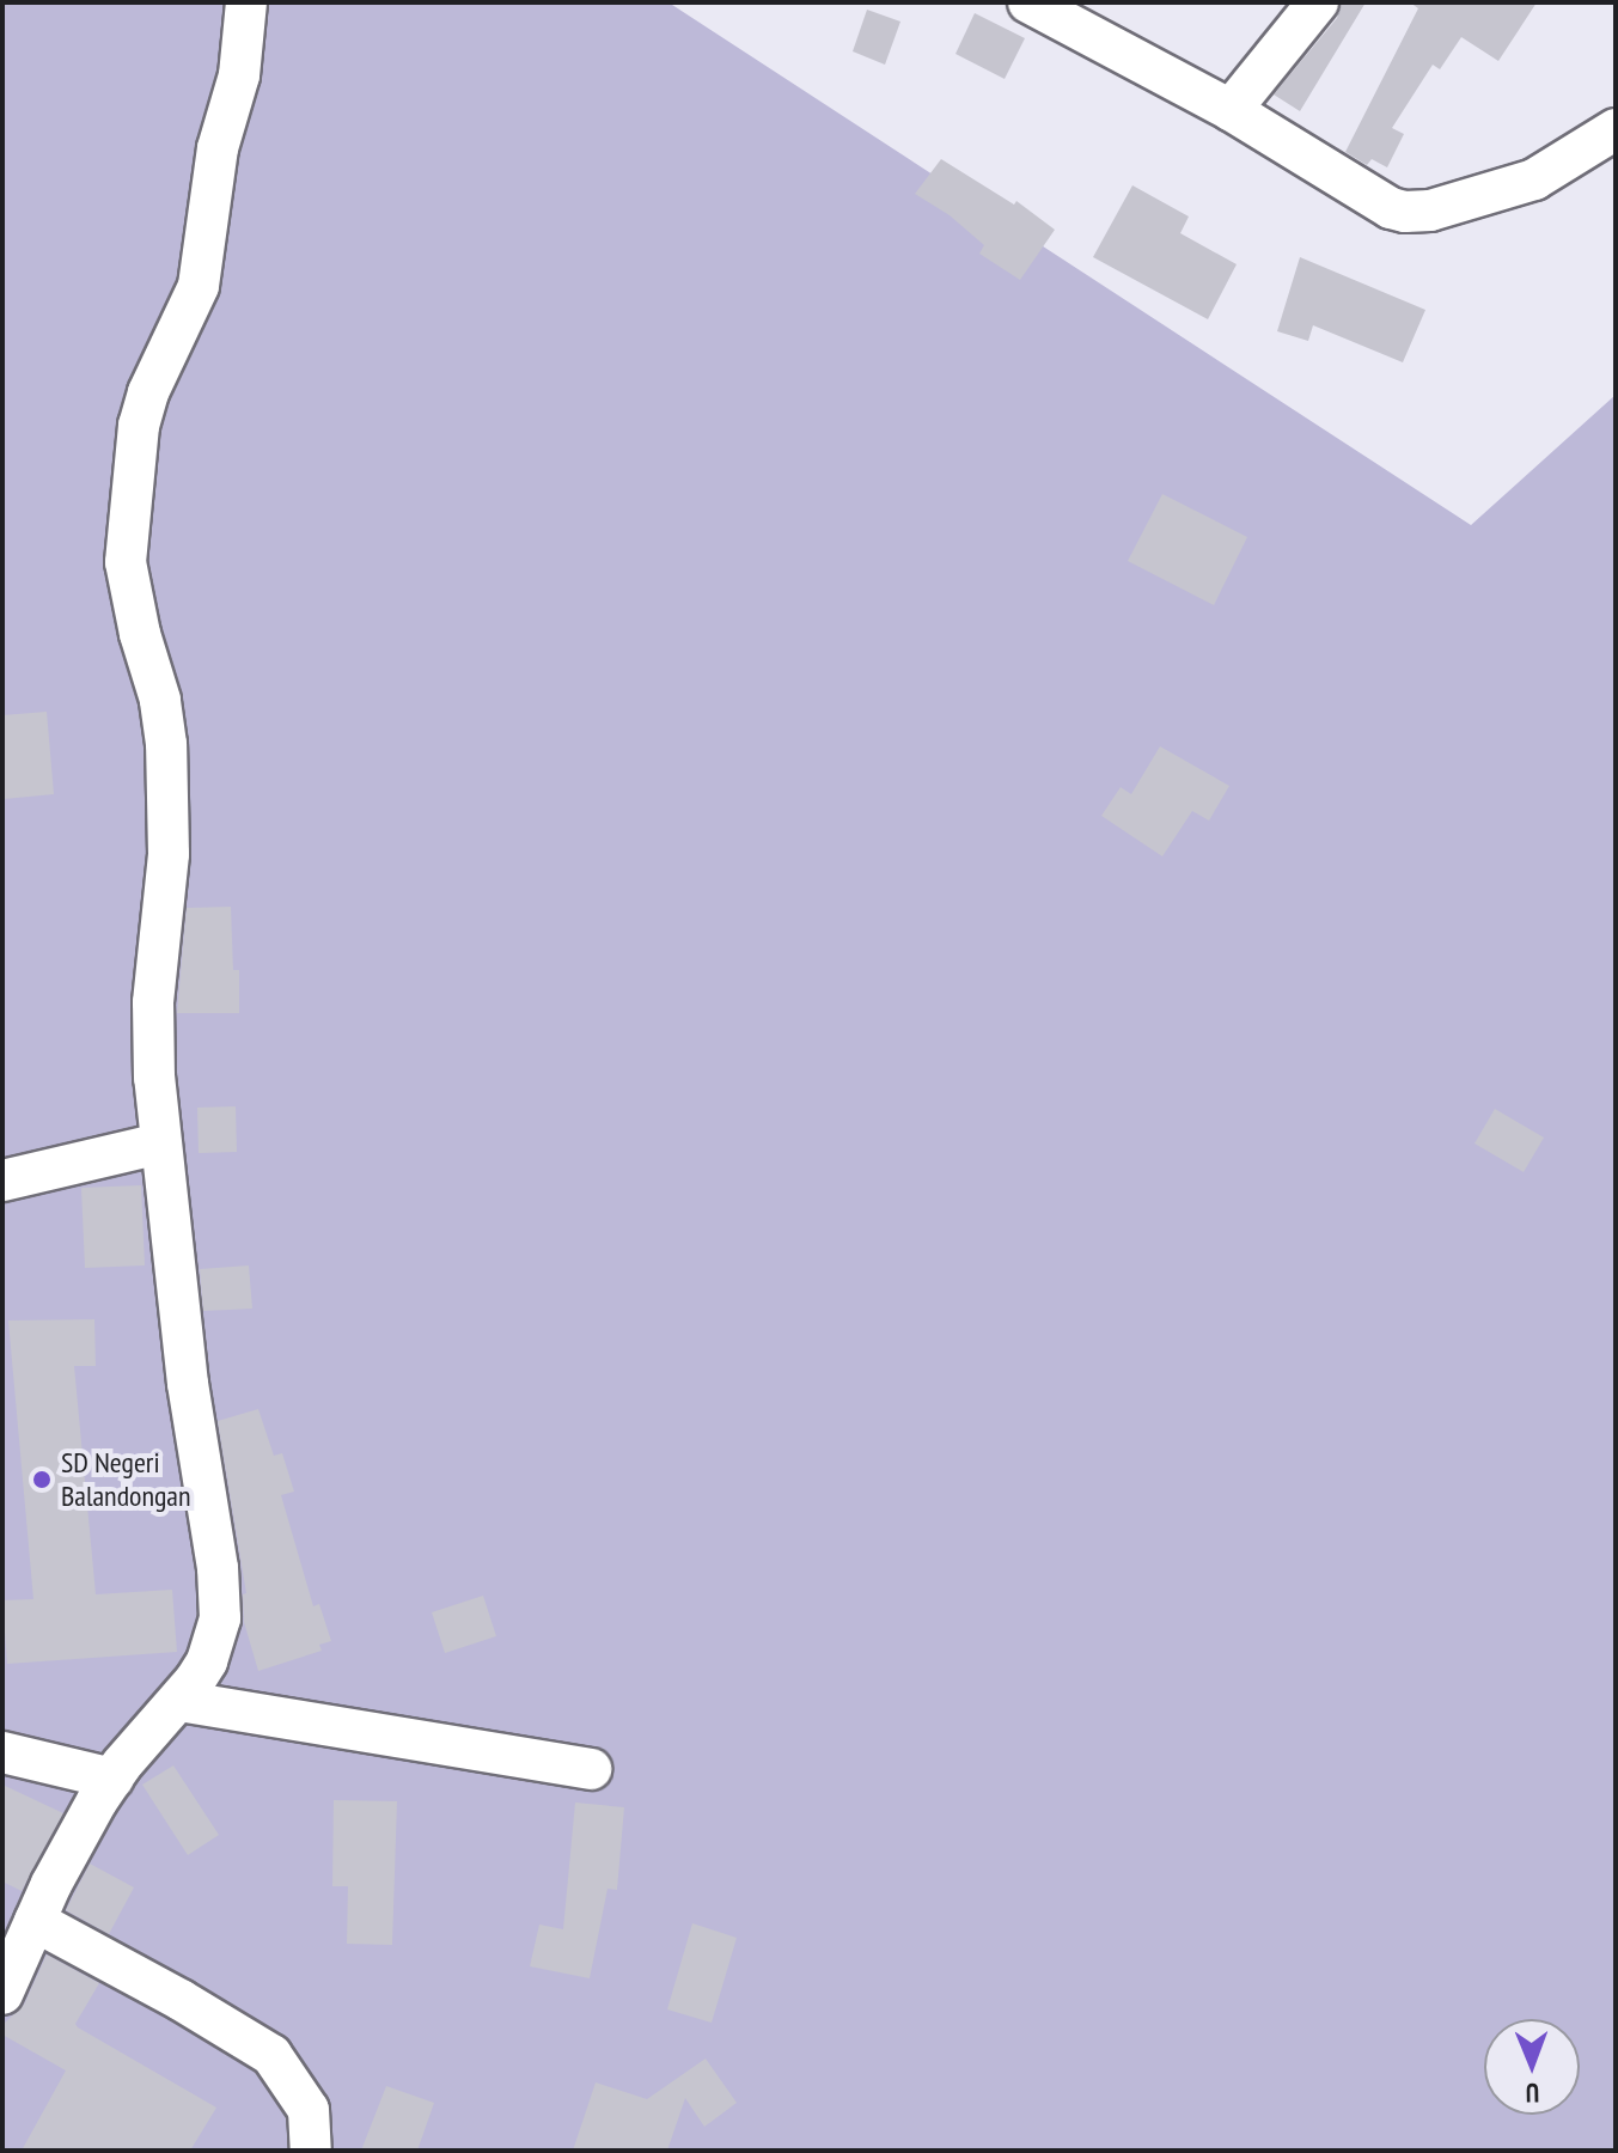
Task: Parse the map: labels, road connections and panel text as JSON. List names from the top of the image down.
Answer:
{
  "places": ["SD Negeri Balandongan"],
  "north": "bottom"
}
